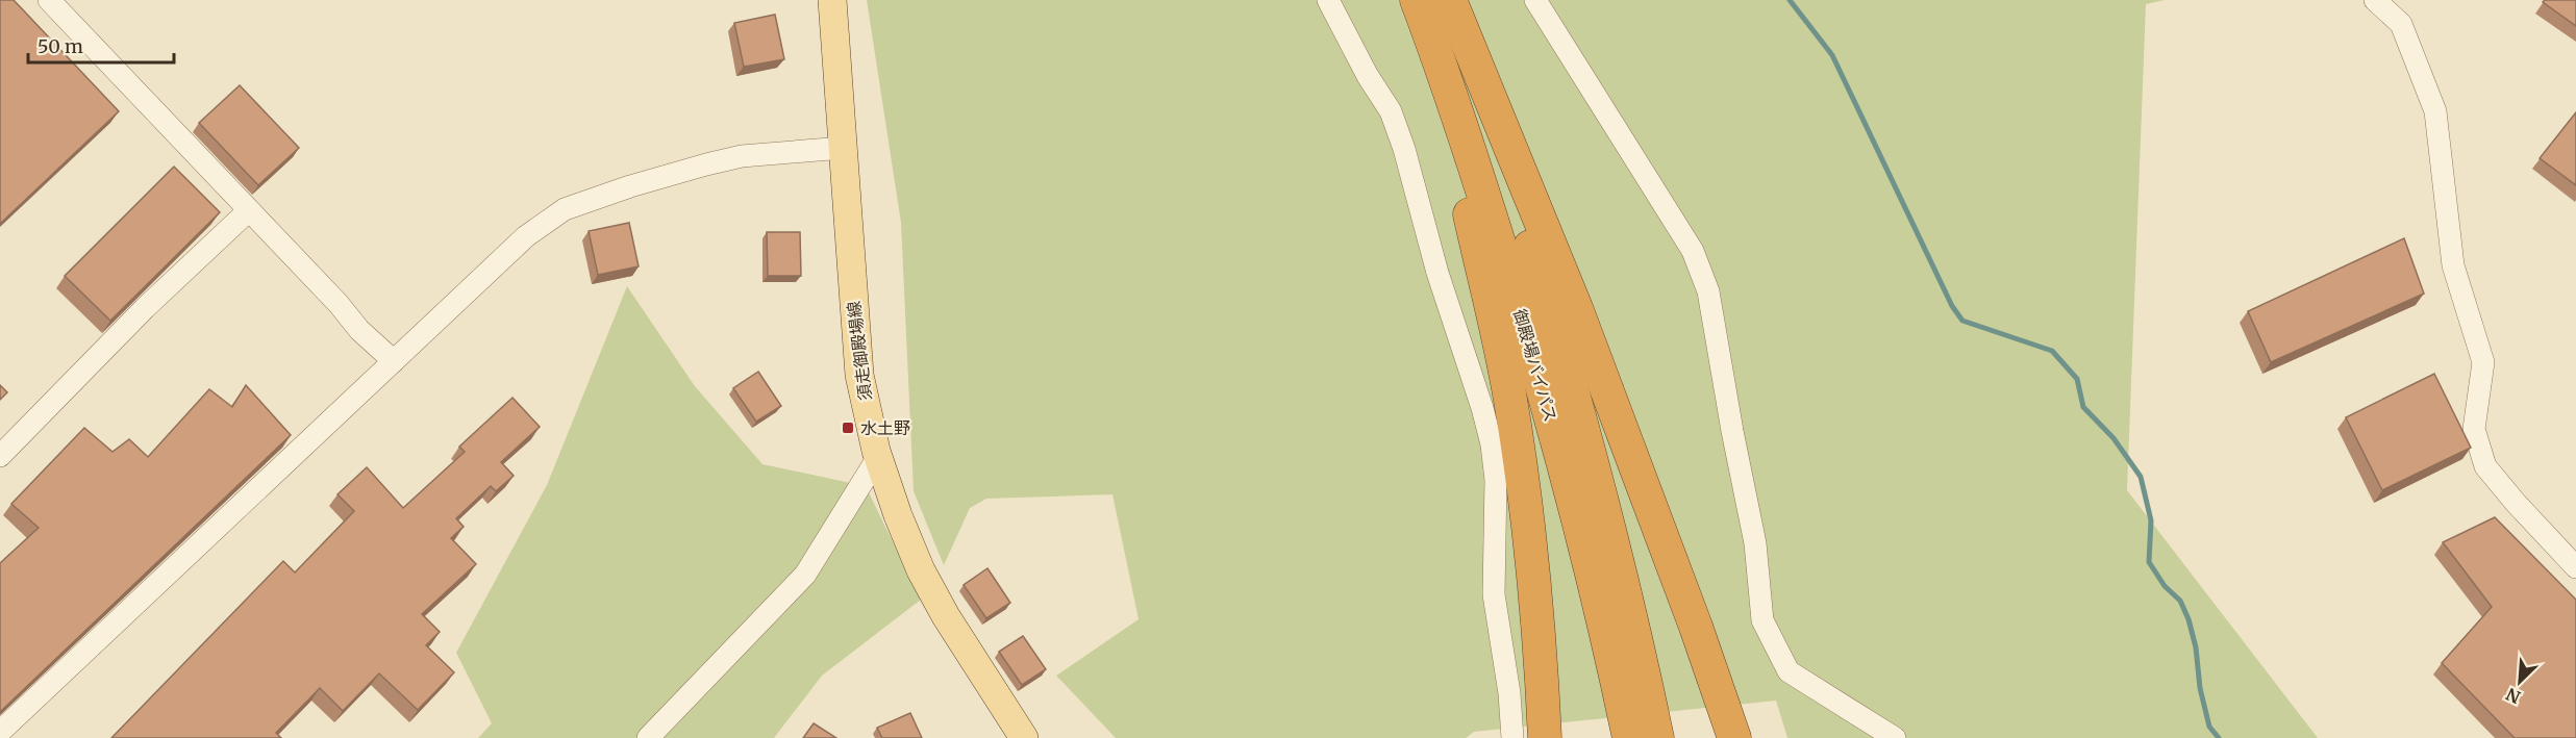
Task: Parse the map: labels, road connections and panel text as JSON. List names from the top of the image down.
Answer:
{
  "streets": {
    "highway": ["御殿場バイパス"],
    "main road": ["須走御殿場線"]
  },
  "places": {
    "transit": ["水土野"]
  },
  "scale_bar": "50 m",
  "north": "bottom left"
}
